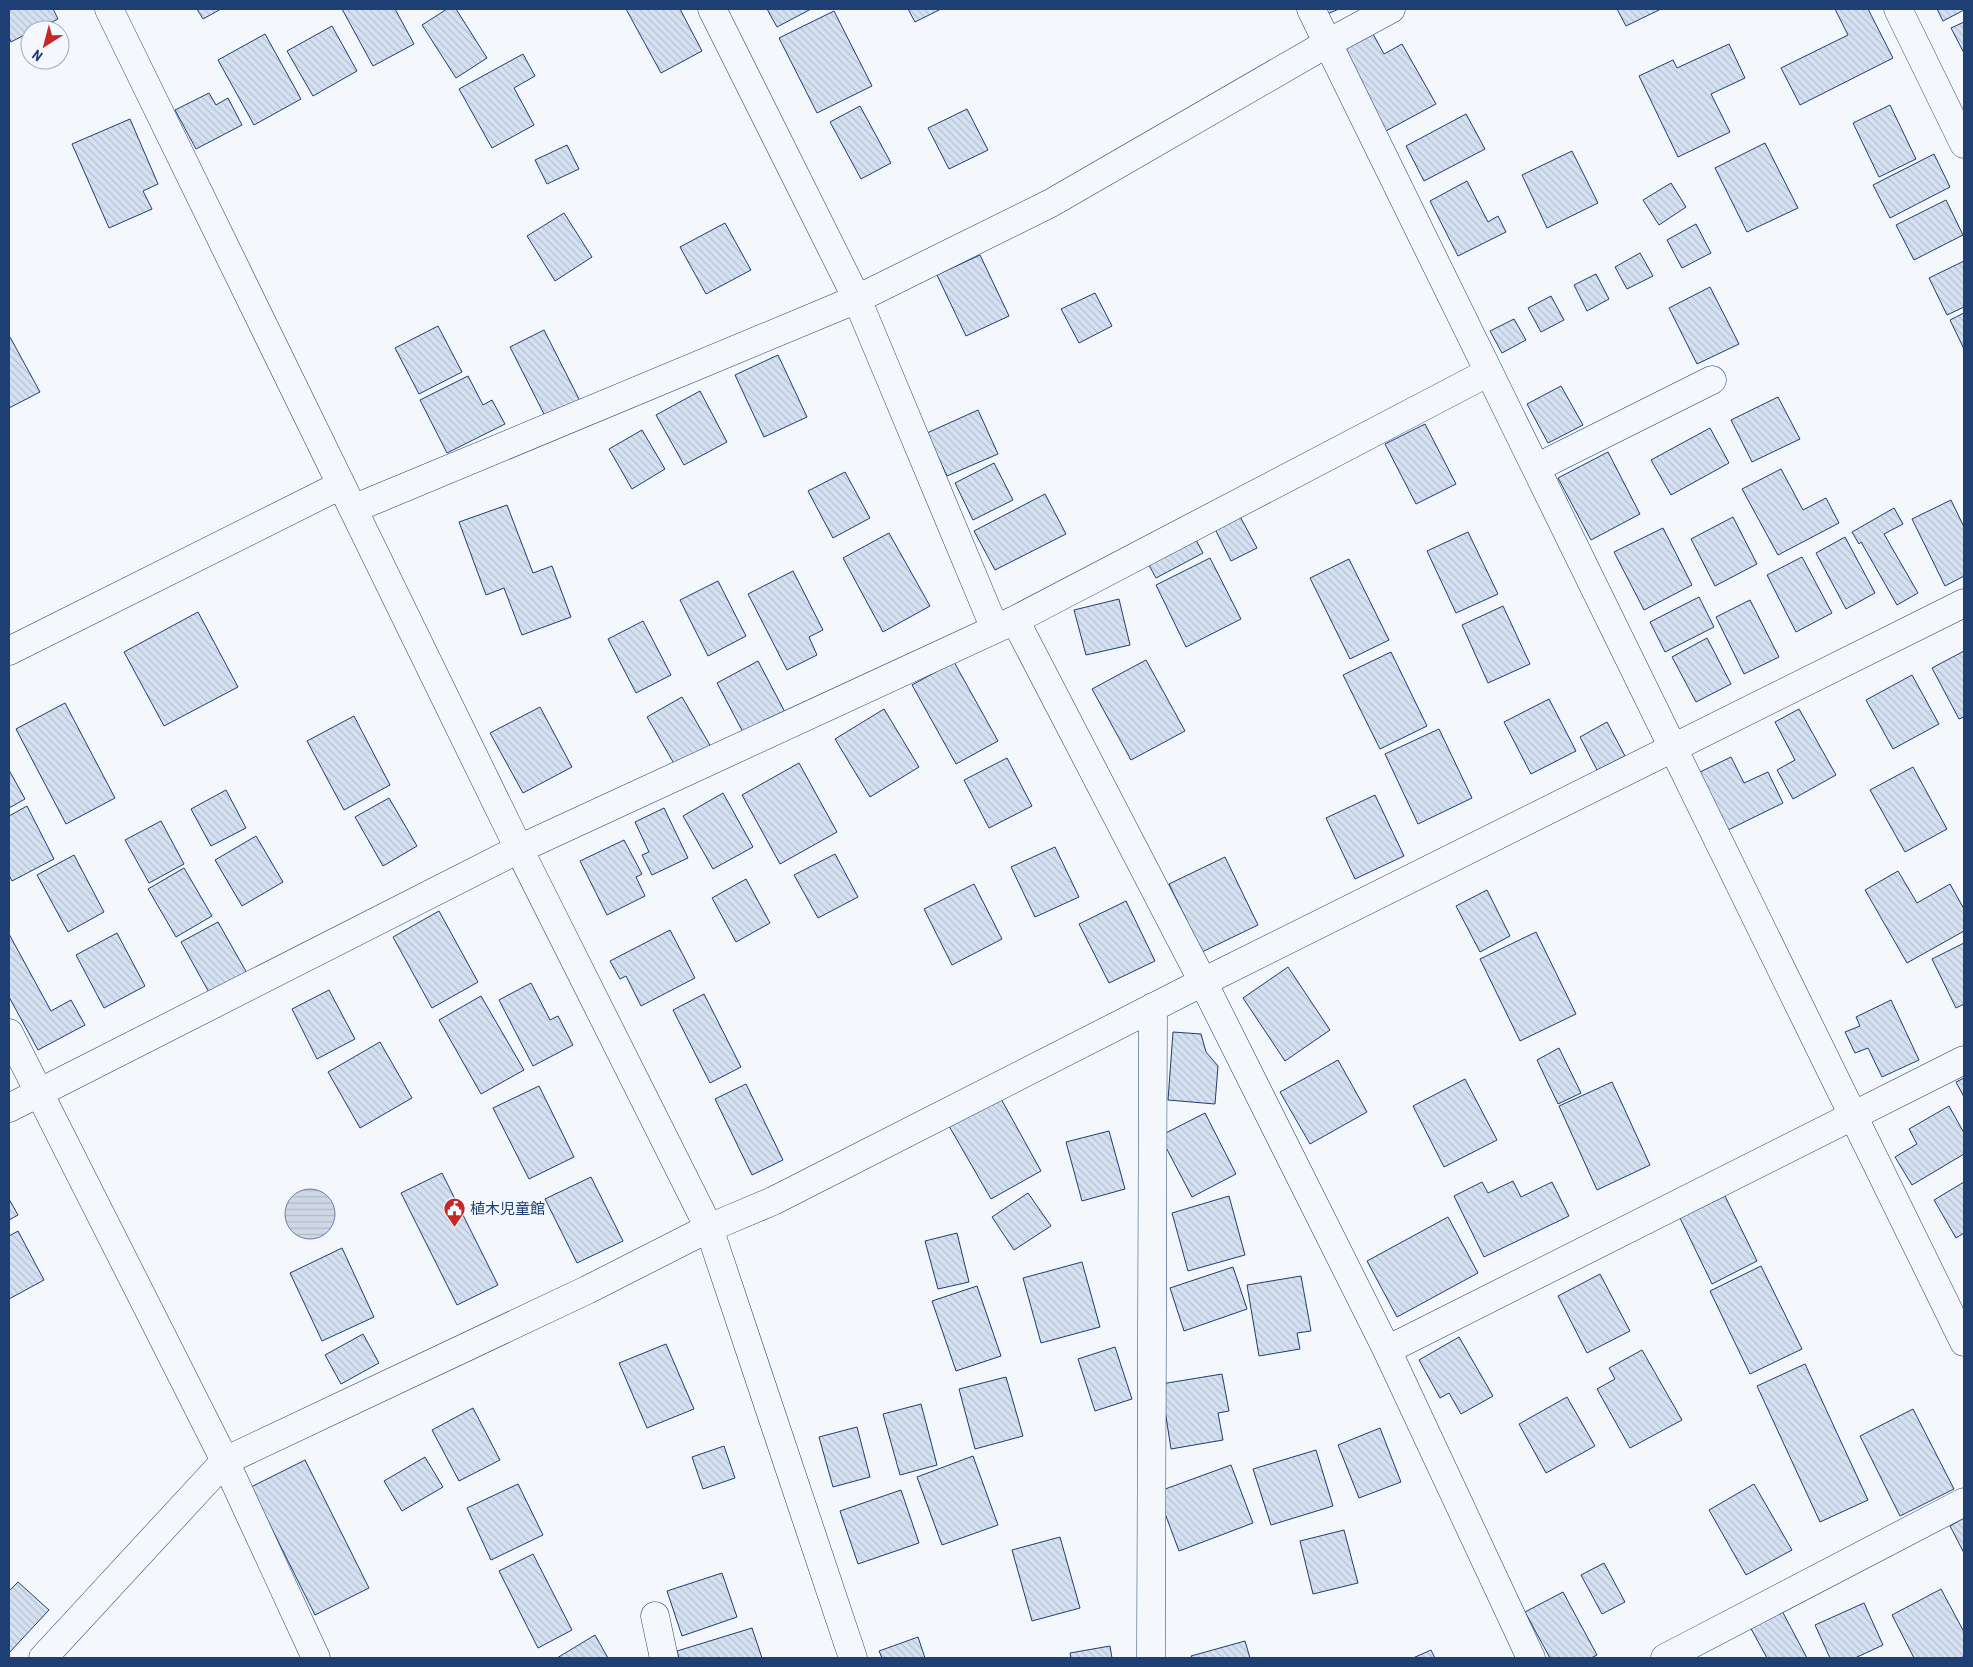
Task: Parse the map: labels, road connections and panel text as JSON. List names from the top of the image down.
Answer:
{
  "places": {
    "public building": ["植木児童館"]
  },
  "north": "bottom left"
}
